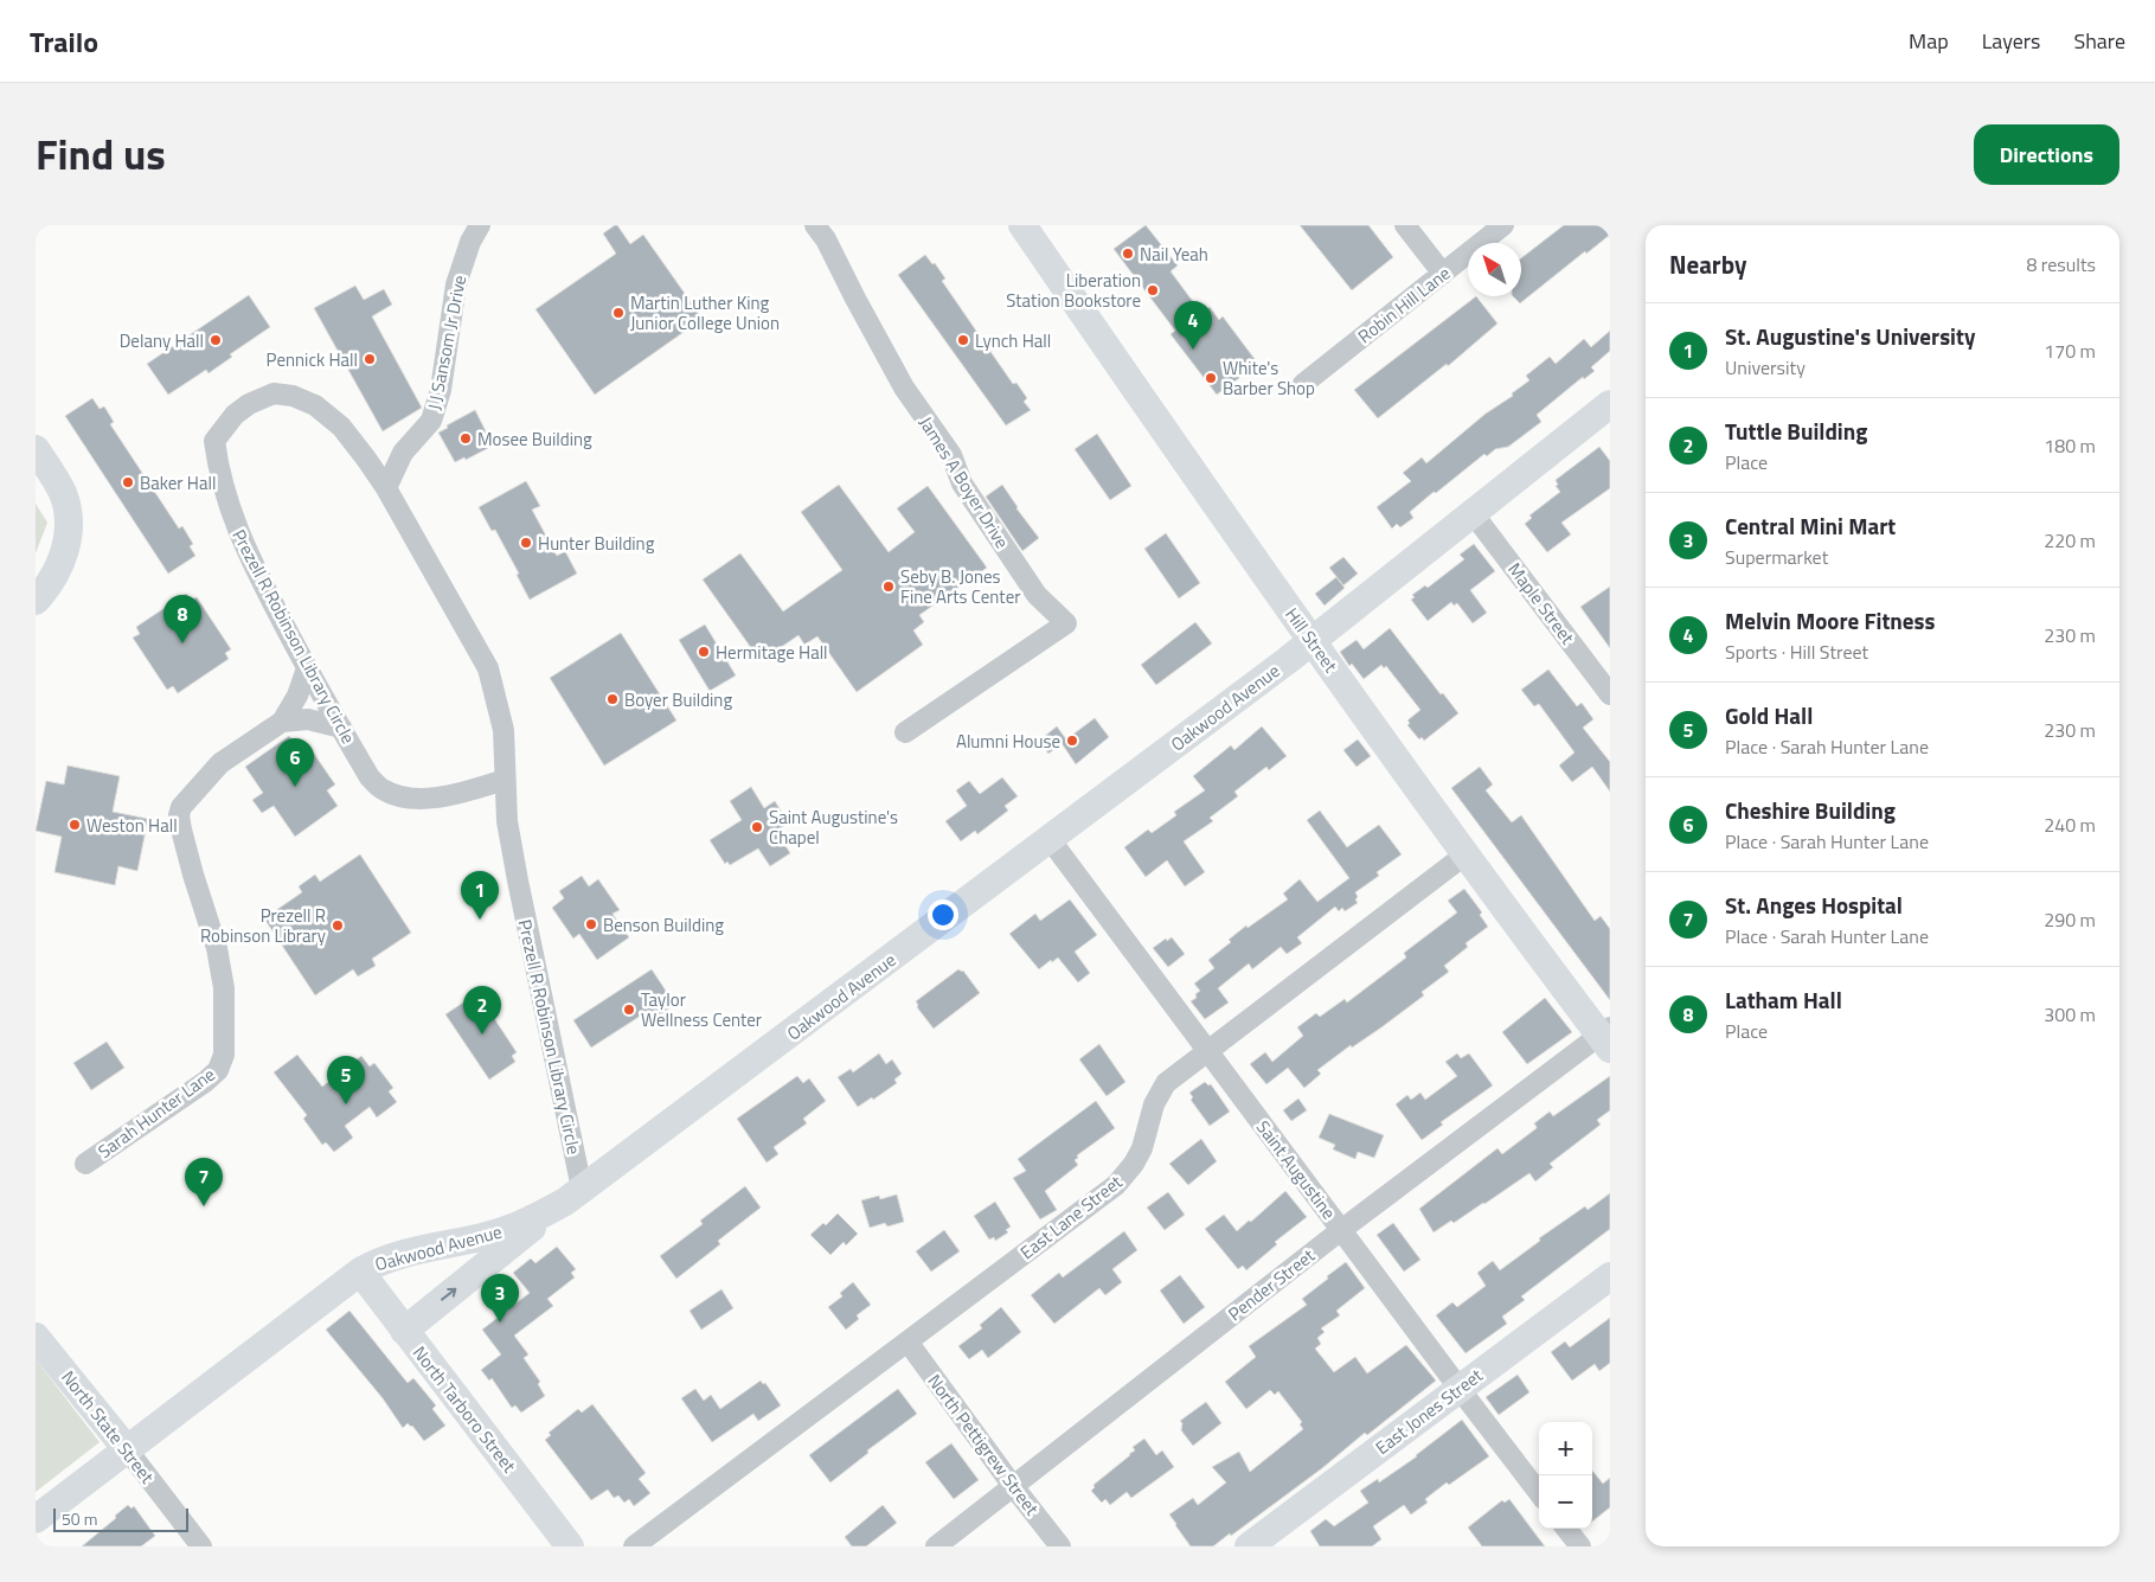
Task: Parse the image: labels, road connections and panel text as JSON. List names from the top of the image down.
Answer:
{
  "streets": {
    "street": [
      "Robin Hill Lane",
      "J J Sansom Jr Drive",
      "James A Boyer Drive",
      "Maple Street",
      "Prezell R Robinson Library Circle",
      "Hill Street",
      "Oakwood Avenue",
      "Sarah Hunter Lane",
      "Saint Augustine",
      "East Lane Street",
      "Pender Street",
      "North Tarboro Street",
      "East Jones Street",
      "North State Street",
      "North Pettigrew Street"
    ]
  },
  "crossings": [
    ["J J Sansom Jr Drive", "Prezell R Robinson Library Circle"],
    ["Maple Street", "Oakwood Avenue"],
    ["Prezell R Robinson Library Circle", "Oakwood Avenue"],
    ["Prezell R Robinson Library Circle", "Sarah Hunter Lane"],
    ["Hill Street", "Oakwood Avenue"],
    ["Hill Street", "East Lane Street"],
    ["Hill Street", "Pender Street"],
    ["Oakwood Avenue", "Saint Augustine"],
    ["Oakwood Avenue", "North Tarboro Street"],
    ["Oakwood Avenue", "North State Street"],
    ["Saint Augustine", "East Lane Street"],
    ["Saint Augustine", "Pender Street"],
    ["Saint Augustine", "East Jones Street"],
    ["East Lane Street", "North Pettigrew Street"],
    ["Pender Street", "North Pettigrew Street"]
  ],
  "places": [
    "Nail Yeah",
    "Liberation Station Bookstore",
    "Martin Luther King Junior College Union",
    "Delany Hall",
    "Lynch Hall",
    "Pennick Hall",
    "White's Barber Shop",
    "Mosee Building",
    "Baker Hall",
    "Hunter Building",
    "Seby B. Jones Fine Arts Center",
    "Hermitage Hall",
    "Boyer Building",
    "Alumni House",
    "Weston Hall",
    "Saint Augustine's Chapel",
    "Benson Building",
    "Prezell R Robinson Library",
    "Taylor Wellness Center"
  ],
  "scale_bar": "50 m",
  "north": "top left",
  "page": {
    "header": "Trailo",
    "nav": ["Map", "Layers", "Share"],
    "title": "Find us",
    "buttons": "Directions",
    "heading": ["Nearby", "8 results"],
    "pins": [
      "4",
      "8",
      "6",
      "1",
      "2",
      "5",
      "7",
      "3"
    ],
    "list": [
      {
        "mark": "1",
        "name": "St. Augustine's University",
        "note": "University",
        "value": "170 m"
      },
      {
        "mark": "2",
        "name": "Tuttle Building",
        "note": "Place",
        "value": "180 m"
      },
      {
        "mark": "3",
        "name": "Central Mini Mart",
        "note": "Supermarket",
        "value": "220 m"
      },
      {
        "mark": "4",
        "name": "Melvin Moore Fitness",
        "note": "Sports · Hill Street",
        "value": "230 m"
      },
      {
        "mark": "5",
        "name": "Gold Hall",
        "note": "Place · Sarah Hunter Lane",
        "value": "230 m"
      },
      {
        "mark": "6",
        "name": "Cheshire Building",
        "note": "Place · Sarah Hunter Lane",
        "value": "240 m"
      },
      {
        "mark": "7",
        "name": "St. Anges Hospital",
        "note": "Place · Sarah Hunter Lane",
        "value": "290 m"
      },
      {
        "mark": "8",
        "name": "Latham Hall",
        "note": "Place",
        "value": "300 m"
      }
    ],
    "map_buttons": ["+", "−"],
    "scale": "50 m"
  }
}
